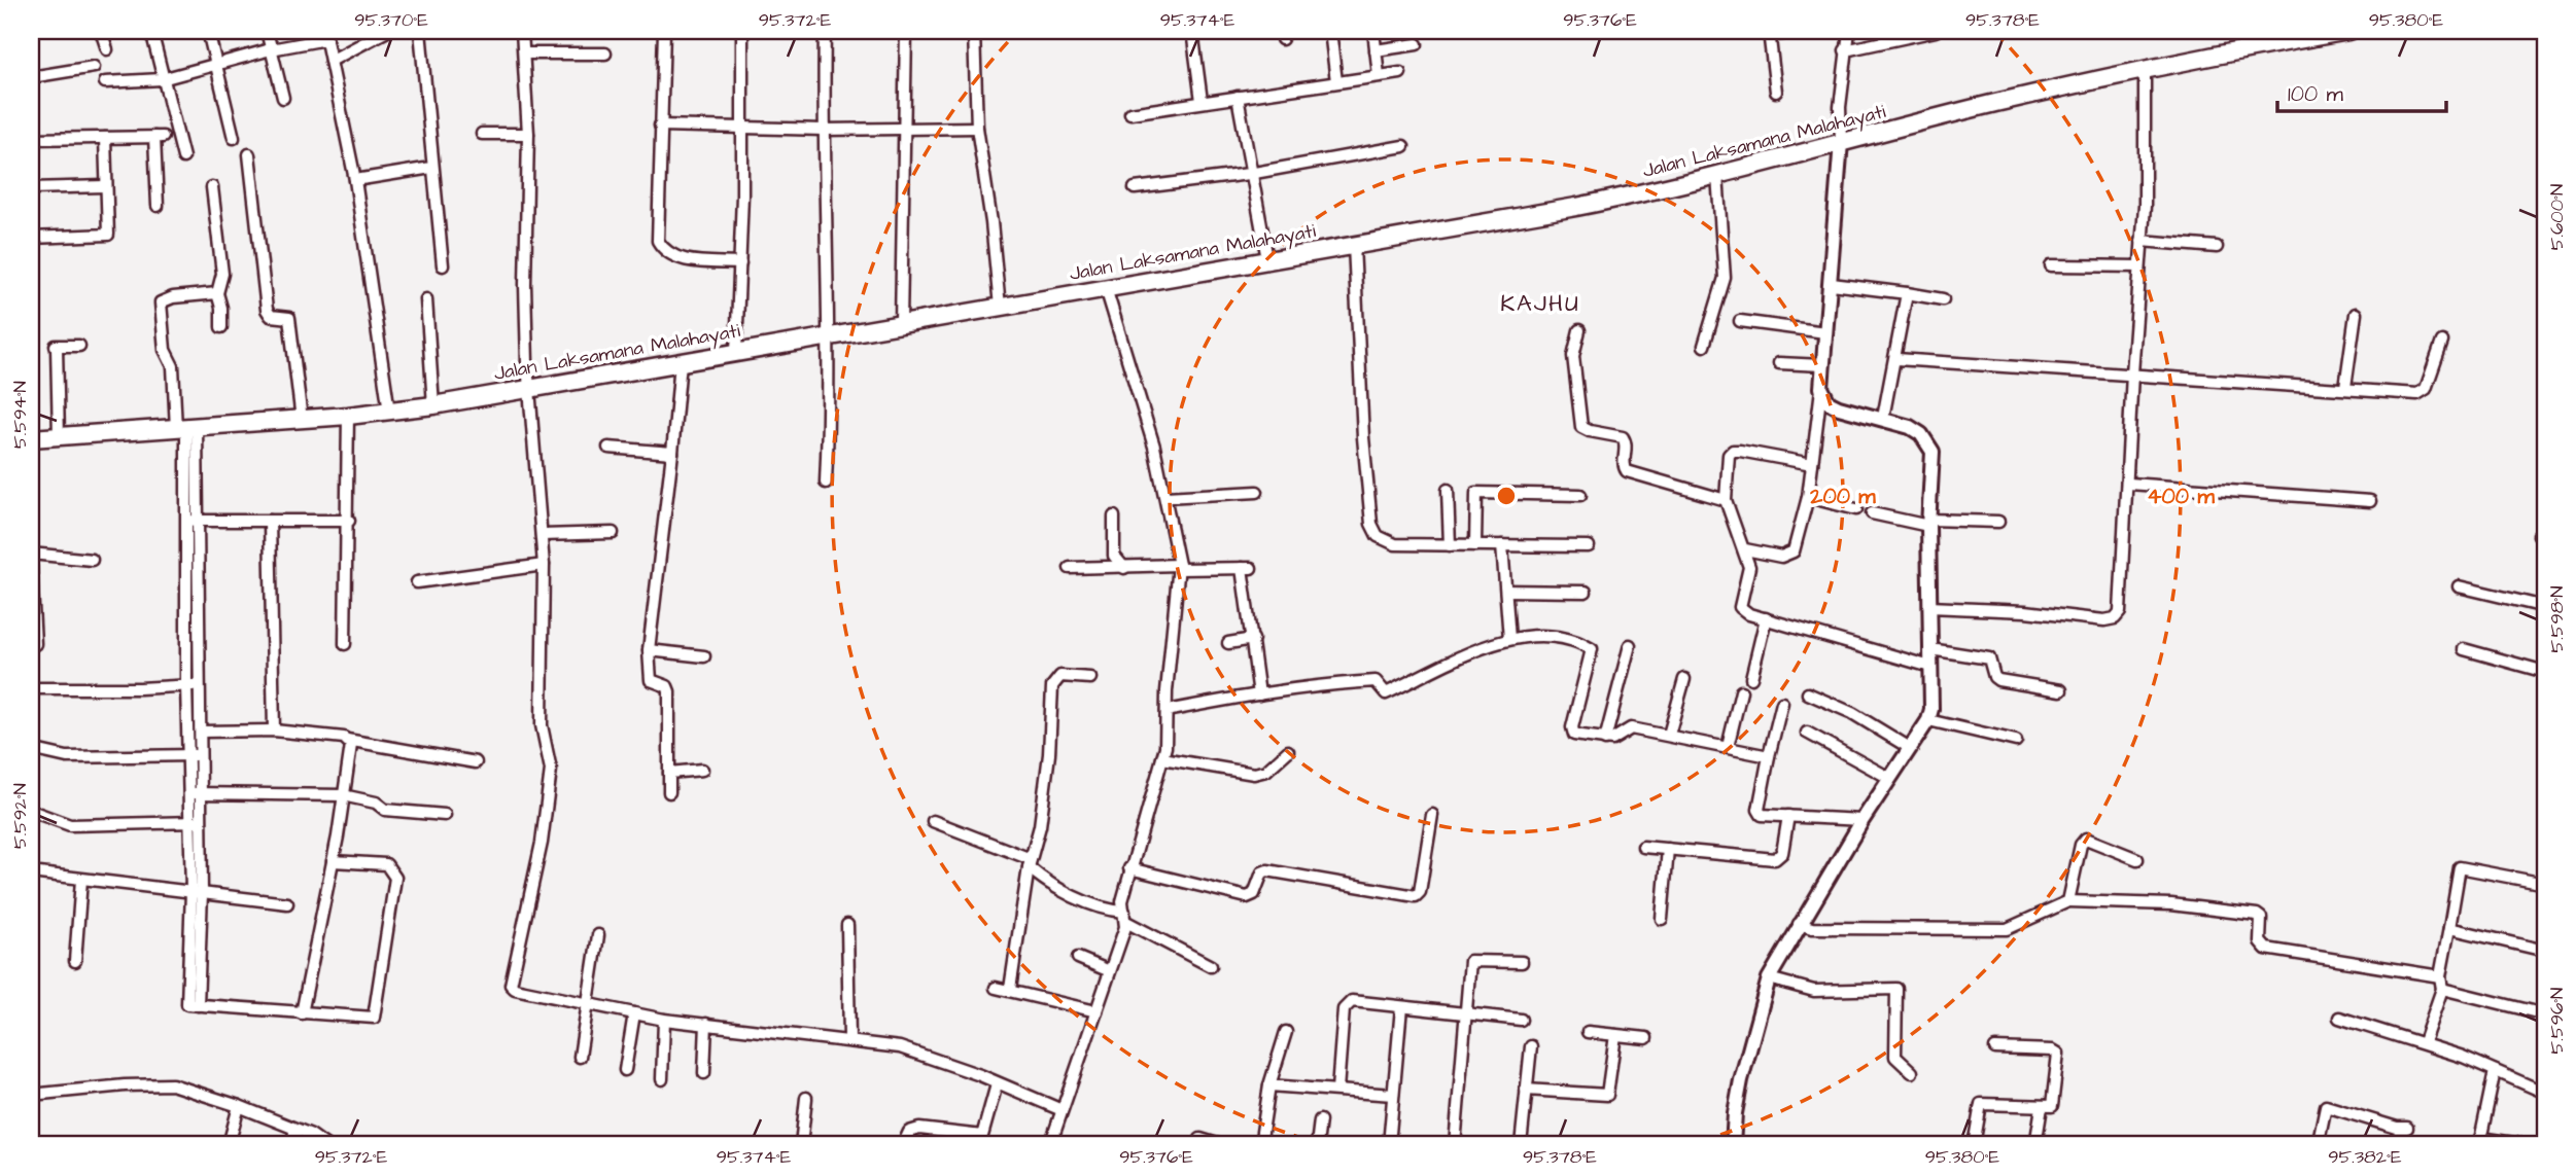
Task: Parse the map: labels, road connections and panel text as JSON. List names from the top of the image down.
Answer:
{
  "streets": {
    "highway": ["Jalan Laksamana Malahayati"]
  },
  "districts": ["KAJHU"],
  "scale_bar": "100 m",
  "coordinates": [
    "95.370°E",
    "95.372°E",
    "95.374°E",
    "95.376°E",
    "95.378°E",
    "95.380°E",
    "5.600°N",
    "5.594°N",
    "5.598°N",
    "5.592°N",
    "5.596°N",
    "95.382°E"
  ],
  "rings": ["200 m", "400 m"]
}
